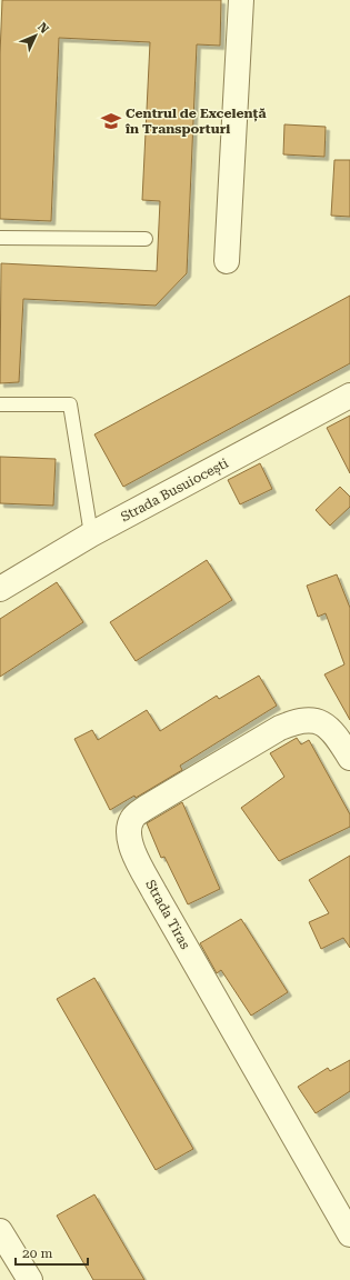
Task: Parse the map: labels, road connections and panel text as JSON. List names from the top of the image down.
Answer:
{
  "streets": {
    "street": ["Strada Busuiocești", "Strada Tiras"]
  },
  "places": {
    "school or university": ["Centrul de Excelență în Transporturi"]
  },
  "scale_bar": "20 m",
  "north": "top right"
}
